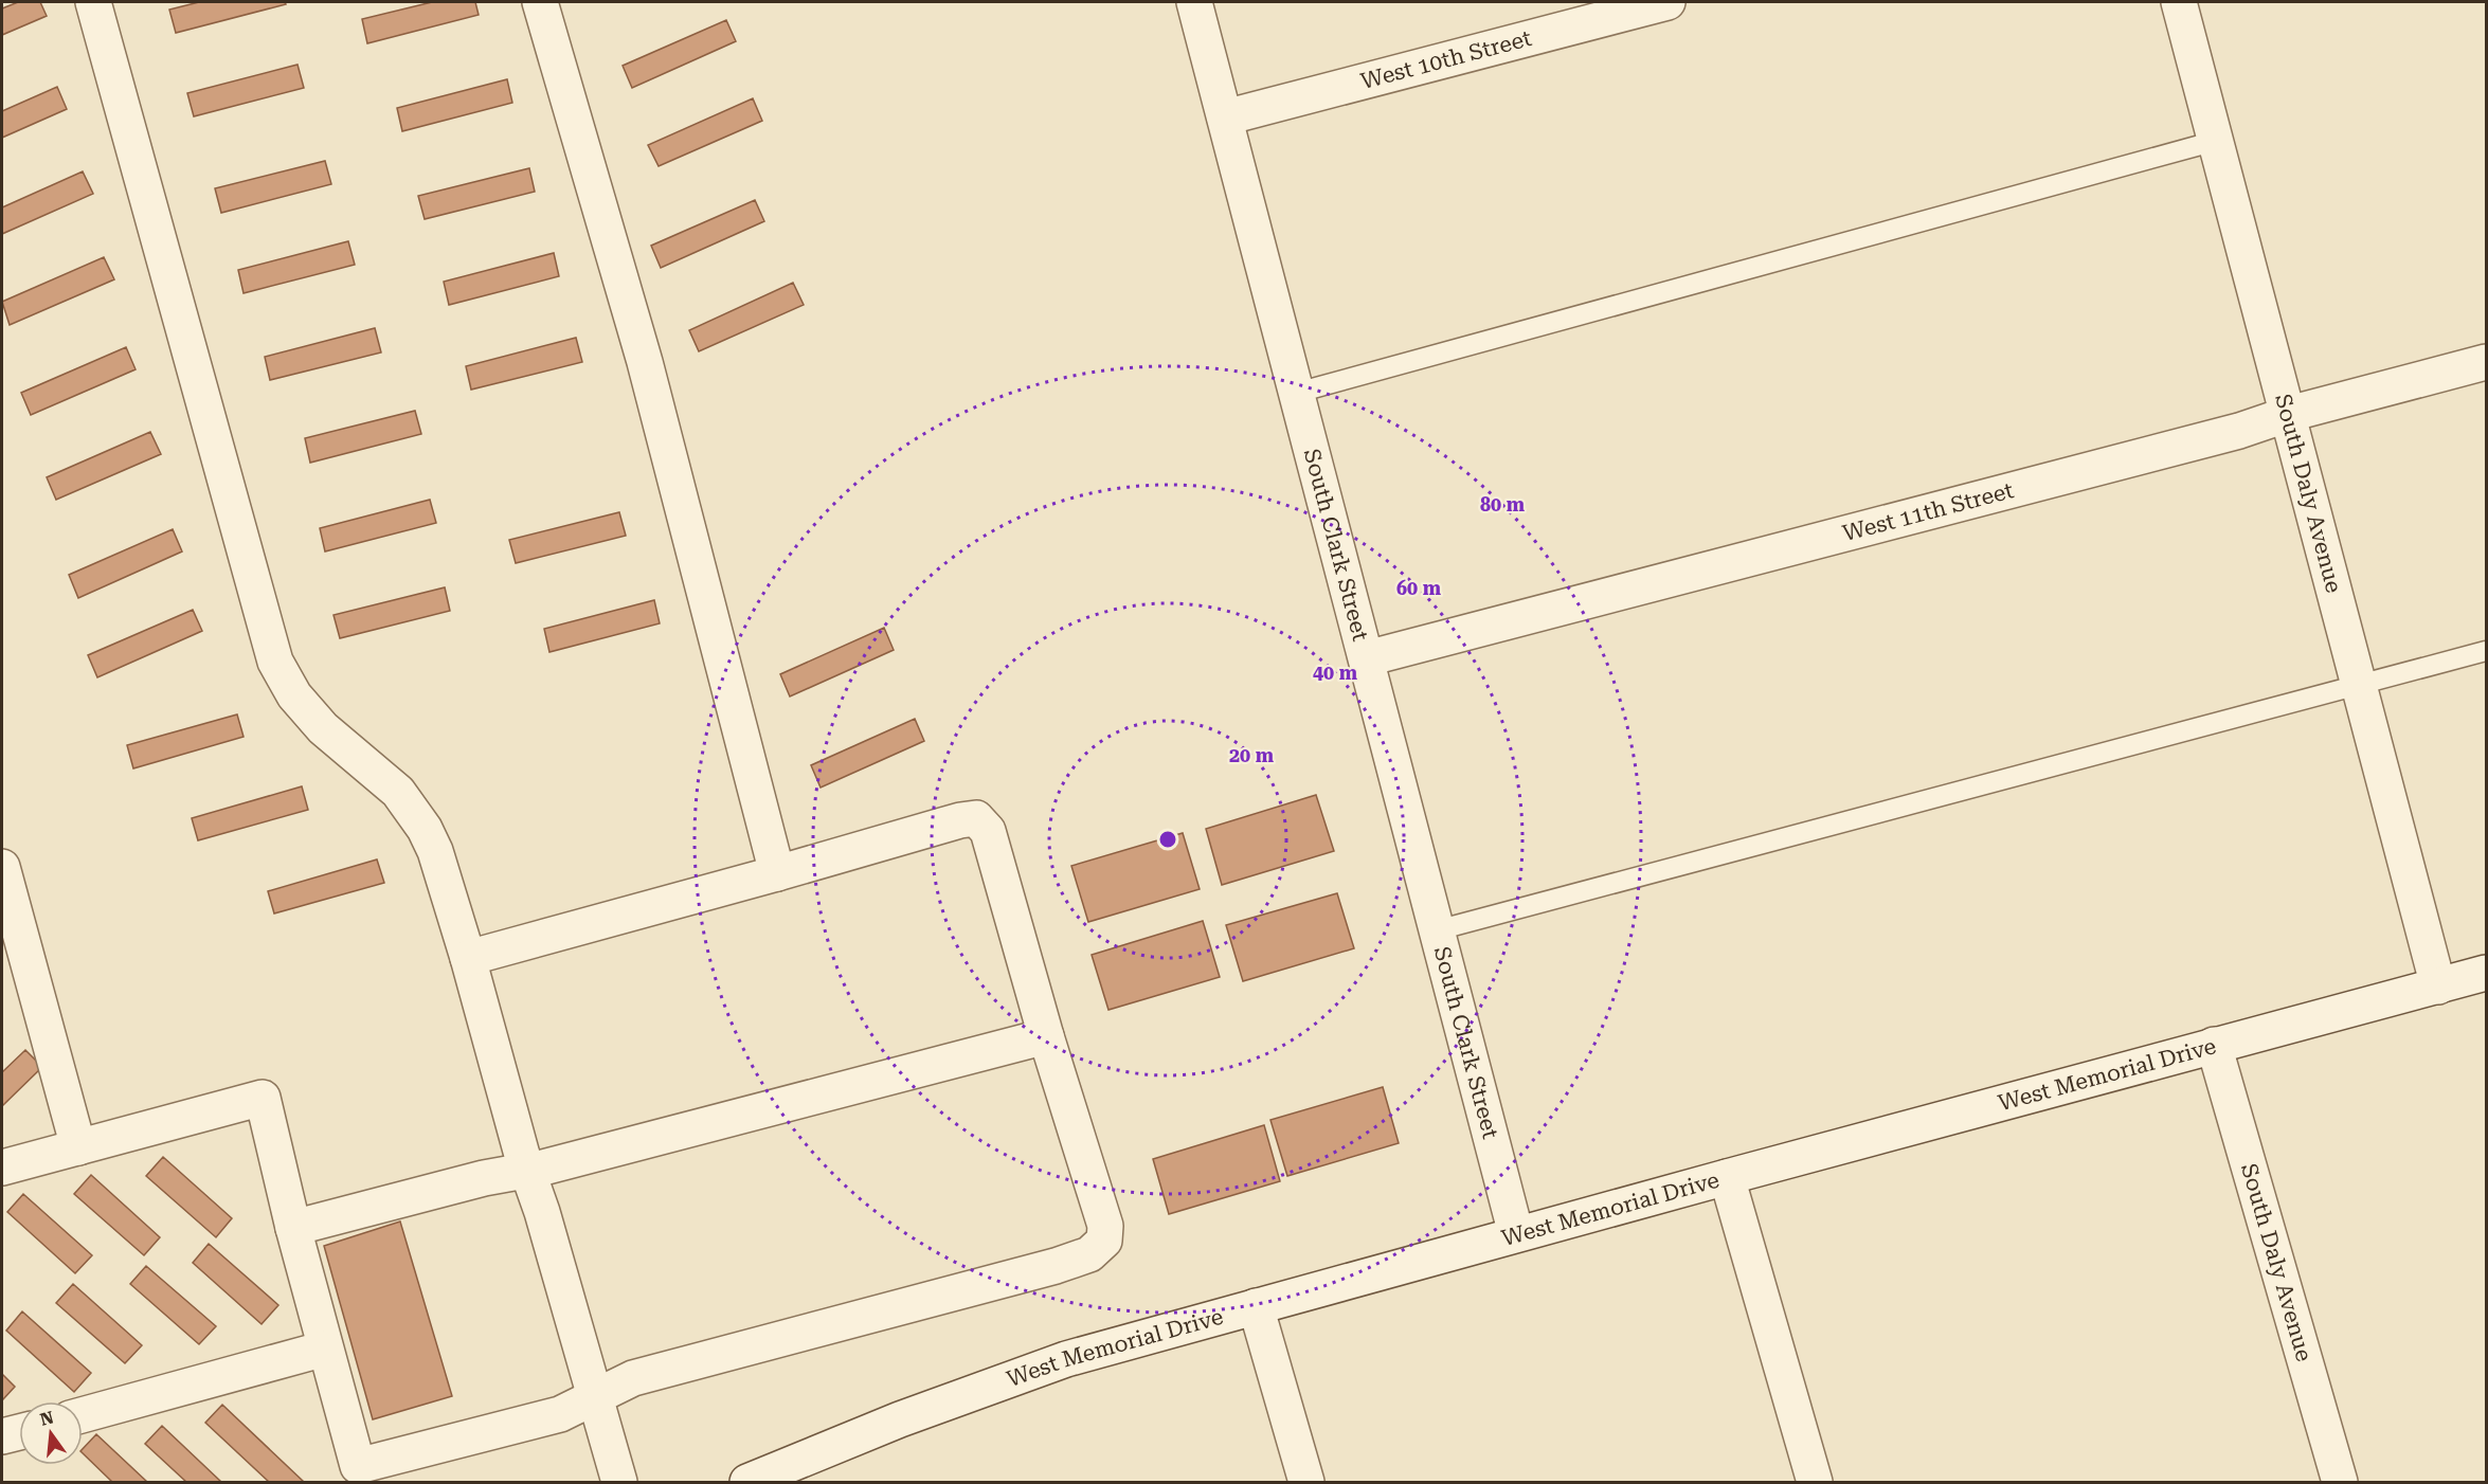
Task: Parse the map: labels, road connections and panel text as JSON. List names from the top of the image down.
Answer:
{
  "streets": {
    "street": [
      "West 10th Street",
      "South Daly Avenue",
      "West 11th Street",
      "South Clark Street",
      "West Memorial Drive"
    ]
  },
  "crossings": [
    ["West 10th Street", "South Clark Street"],
    ["South Daly Avenue", "West 11th Street"],
    ["South Daly Avenue", "West Memorial Drive"],
    ["West 11th Street", "South Clark Street"],
    ["South Clark Street", "West Memorial Drive"]
  ],
  "north": "top",
  "rings": [
    "80 m",
    "60 m",
    "40 m",
    "20 m"
  ]
}
